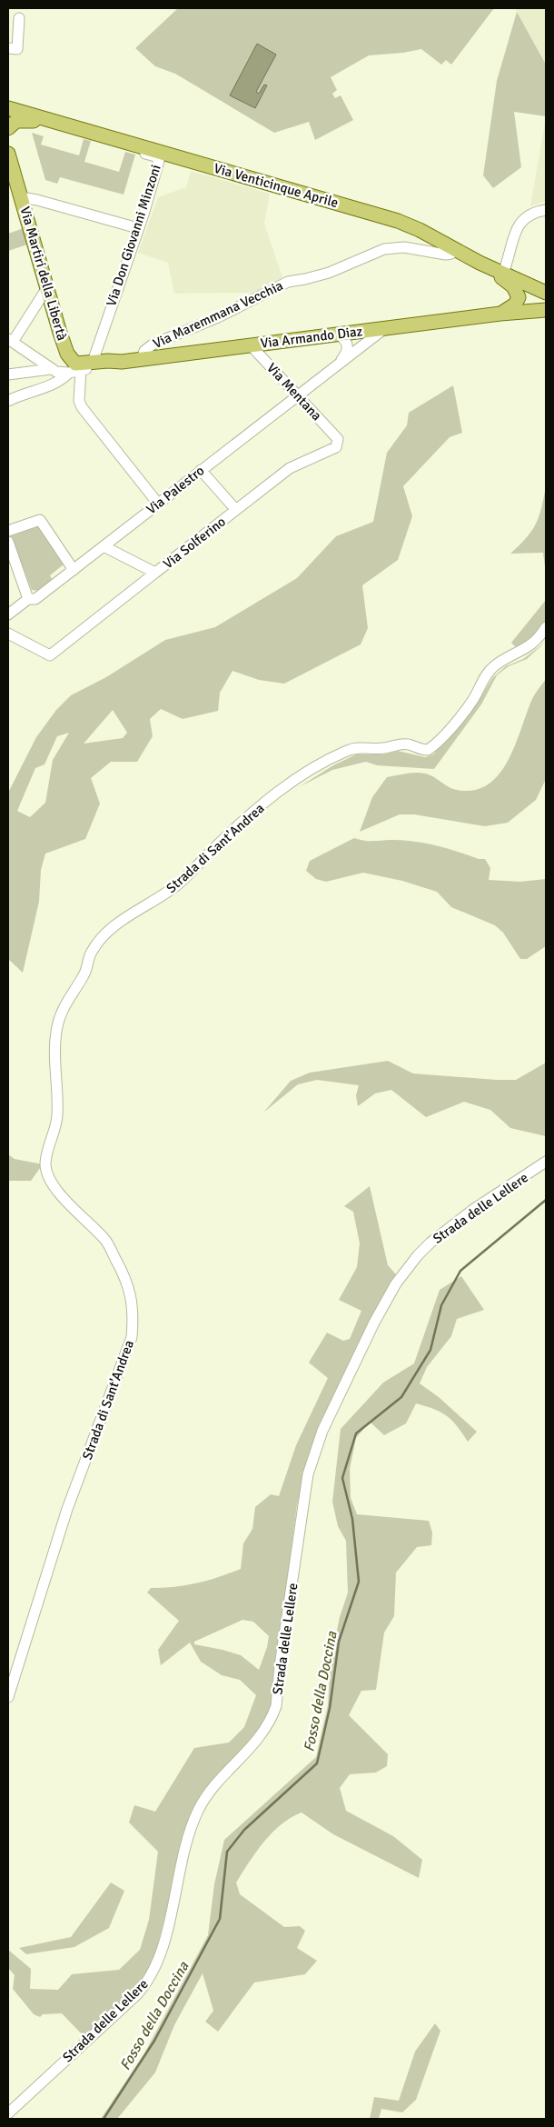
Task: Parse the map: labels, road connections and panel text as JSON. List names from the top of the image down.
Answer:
{
  "streets": {
    "main road": ["Via Venticinque Aprile", "Via Martiri della Libertà", "Via Armando Diaz"],
    "street": [
      "Via Don Giovanni Minzoni",
      "Via Maremmana Vecchia",
      "Via Mentana",
      "Via Palestro",
      "Via Solferino",
      "Strada di Sant'Andrea",
      "Strada delle Lellere"
    ]
  },
  "crossings": [
    ["Via Venticinque Aprile", "Via Don Giovanni Minzoni"],
    ["Via Venticinque Aprile", "Via Maremmana Vecchia"],
    ["Via Don Giovanni Minzoni", "Via Armando Diaz"],
    ["Via Martiri della Libertà", "Via Armando Diaz"],
    ["Via Maremmana Vecchia", "Via Armando Diaz"],
    ["Via Armando Diaz", "Via Mentana"],
    ["Via Armando Diaz", "Via Palestro"],
    ["Via Mentana", "Via Palestro"],
    ["Via Mentana", "Via Solferino"],
    ["Via Palestro", "Via Solferino"]
  ],
  "water": ["Fosso della Doccina"]
}
